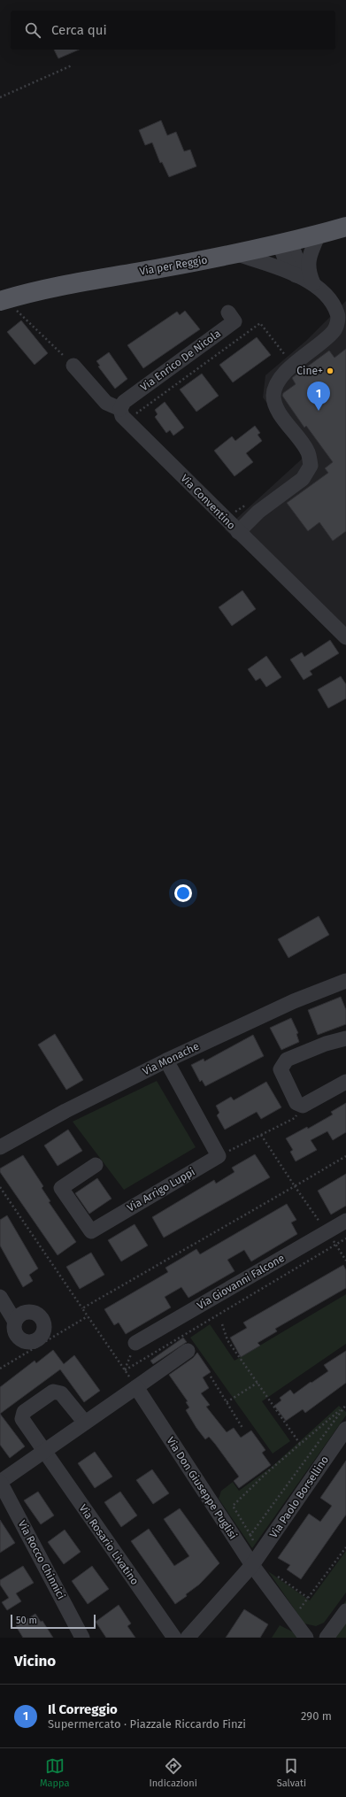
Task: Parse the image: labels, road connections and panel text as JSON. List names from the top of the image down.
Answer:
{
  "streets": {
    "main road": ["Via per Reggio"],
    "street": [
      "Via Enrico De Nicola",
      "Via Conventino",
      "Via Monache",
      "Via Arrigo Luppi",
      "Via Giovanni Falcone",
      "Via Don Giuseppe Puglisi",
      "Via Paolo Borsellino",
      "Via Rosario Livatino",
      "Via Rocco Chinnici"
    ]
  },
  "crossings": [
    ["Via Enrico De Nicola", "Via Conventino"],
    ["Via Don Giuseppe Puglisi", "Via Paolo Borsellino"]
  ],
  "places": ["Cine+"],
  "scale_bar": "50 m",
  "page": {
    "search": "Cerca qui",
    "pins": "1",
    "scale": "50 m",
    "heading": "Vicino",
    "list": [
      {
        "mark": "1",
        "name": "Il Correggio",
        "note": "Supermercato · Piazzale Riccardo Finzi",
        "value": "290 m"
      }
    ],
    "nav": ["Mappa", "Indicazioni", "Salvati"]
  }
}
